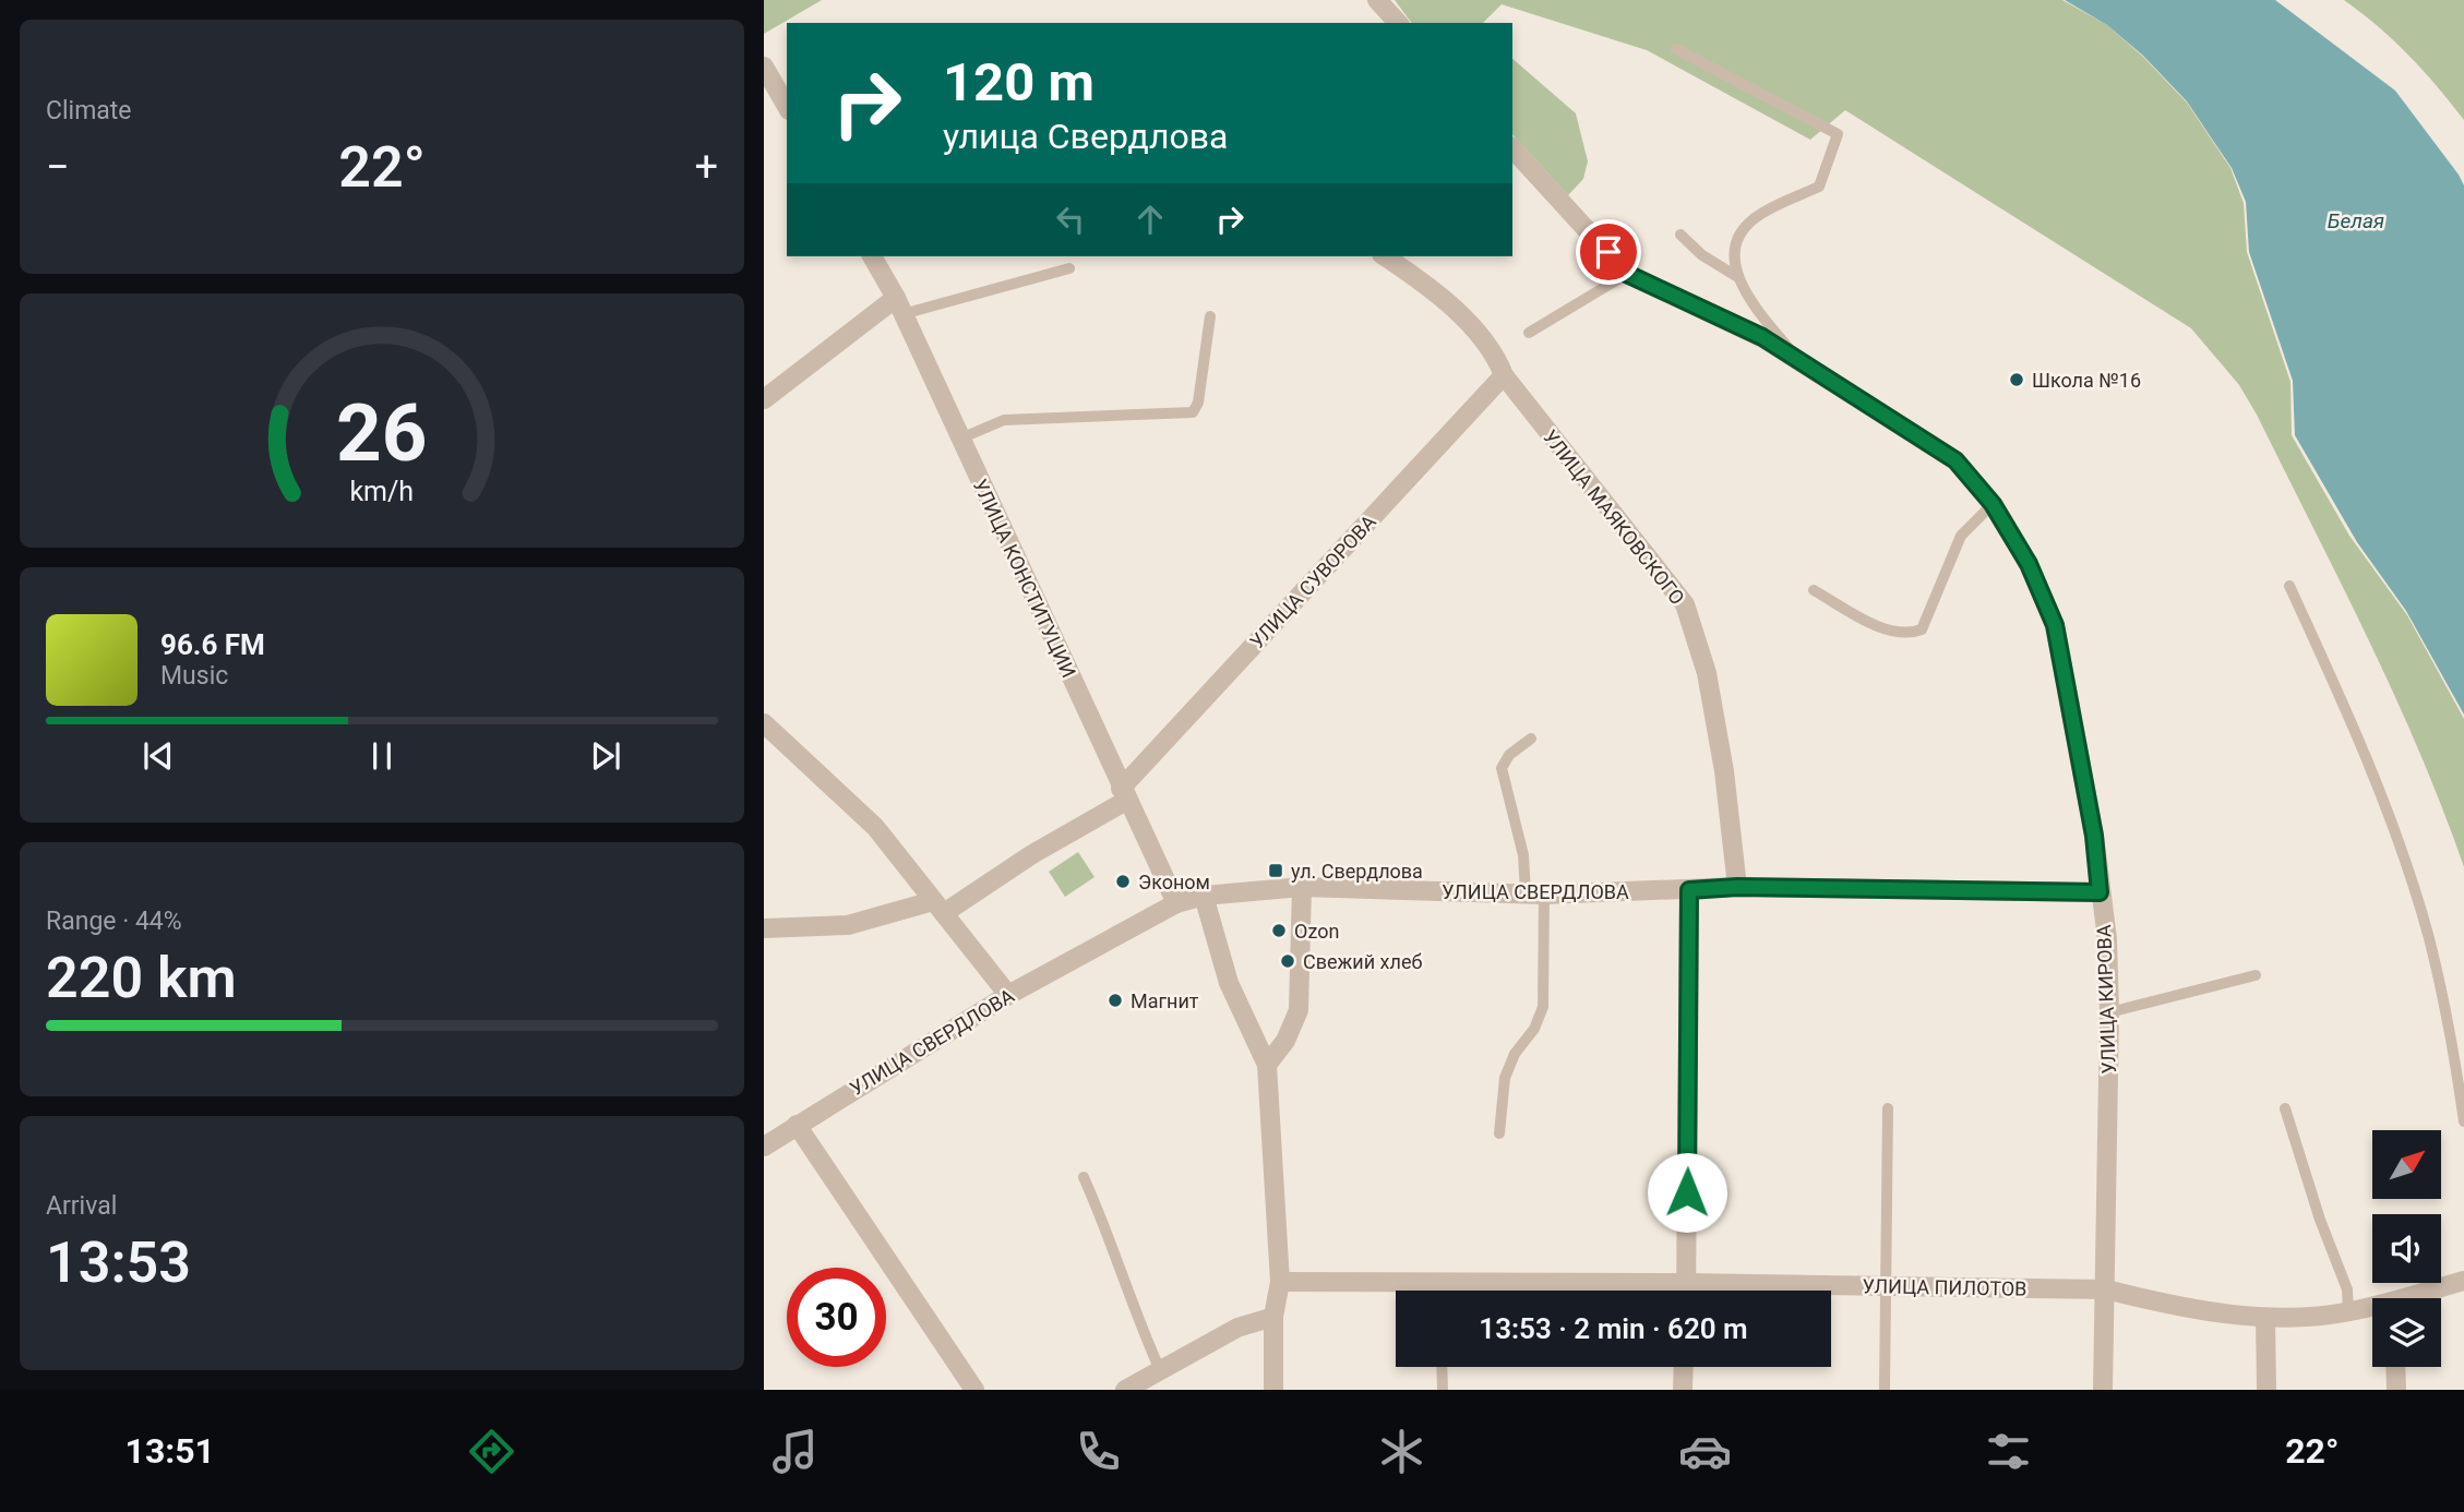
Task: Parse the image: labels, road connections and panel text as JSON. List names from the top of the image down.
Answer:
{
  "streets": {
    "street": [
      "УЛИЦА МАЯКОВСКОГО",
      "УЛИЦА КОНСТИТУЦИИ",
      "УЛИЦА СУВОРОВА",
      "УЛИЦА СВЕРДЛОВА",
      "УЛИЦА КИРОВА",
      "УЛИЦА ПИЛОТОВ"
    ]
  },
  "crossings": [
    ["УЛИЦА МАЯКОВСКОГО", "УЛИЦА СУВОРОВА"],
    ["УЛИЦА МАЯКОВСКОГО", "УЛИЦА СВЕРДЛОВА"],
    ["УЛИЦА КОНСТИТУЦИИ", "УЛИЦА СУВОРОВА"],
    ["УЛИЦА КОНСТИТУЦИИ", "УЛИЦА СВЕРДЛОВА"],
    ["УЛИЦА СВЕРДЛОВА", "УЛИЦА КИРОВА"],
    ["УЛИЦА КИРОВА", "УЛИЦА ПИЛОТОВ"]
  ],
  "water": ["Белая"],
  "places": {
    "other": [
      "Школа №16",
      "Эконом",
      "Ozon",
      "Свежий хлеб",
      "Магнит"
    ],
    "transit": ["ул. Свердлова"]
  },
  "north": "top right",
  "page": {
    "tile": [
      "Climate",
      ["Range · 44%", "220 km"],
      ["Arrival", "13:53"]
    ],
    "turn": ["120 m", "улица Свердлова"],
    "heat": ["−", "22°", "+"],
    "song": ["96.6 FM", "Music"],
    "limit": "30",
    "trip": "13:53 · 2 min · 620 m",
    "tabs": ["13:51", "22°"],
    "gauge": ["26", "km/h"]
  }
}
